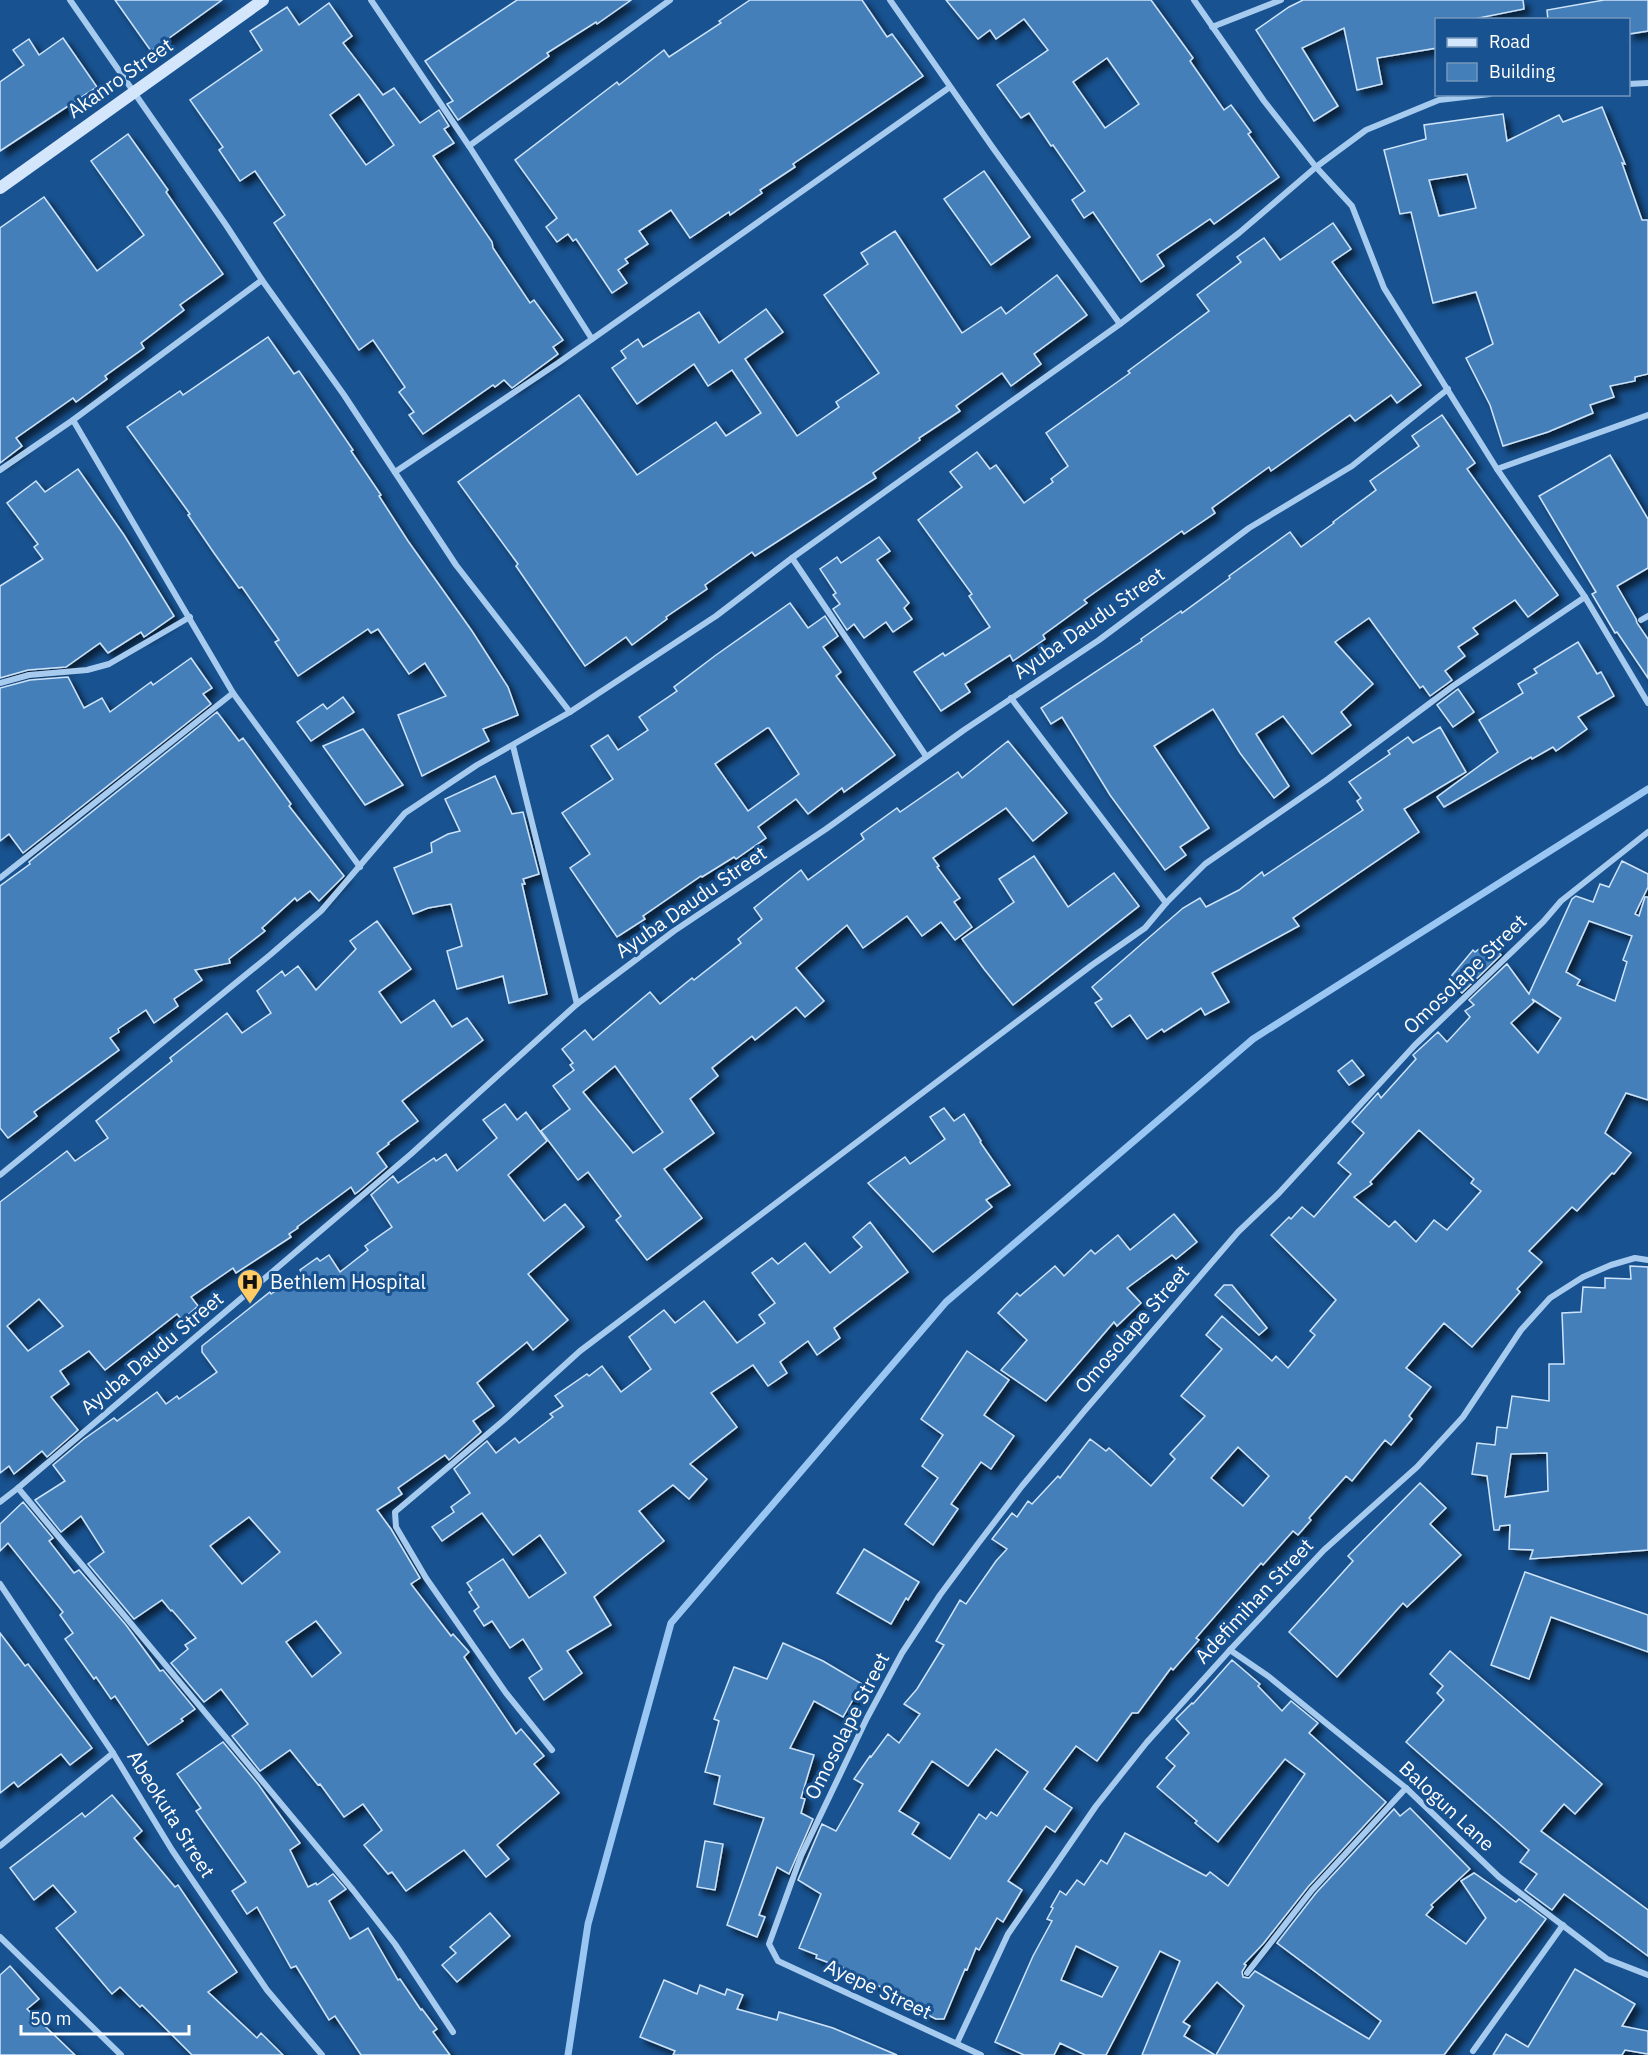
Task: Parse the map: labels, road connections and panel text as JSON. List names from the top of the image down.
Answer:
{
  "streets": {
    "street": [
      "Akanro Street",
      "Ayuba Daudu Street",
      "Omosolape Street",
      "Adefimihan Street",
      "Balogun Lane",
      "Abeokuta Street",
      "Ayepe Street"
    ]
  },
  "crossings": [
    ["Omosolape Street", "Ayepe Street"],
    ["Adefimihan Street", "Balogun Lane"],
    ["Adefimihan Street", "Ayepe Street"]
  ],
  "places": {
    "hospital": ["Bethlem Hospital"]
  },
  "legend": ["Road", "Building"],
  "scale_bar": "50 m"
}
